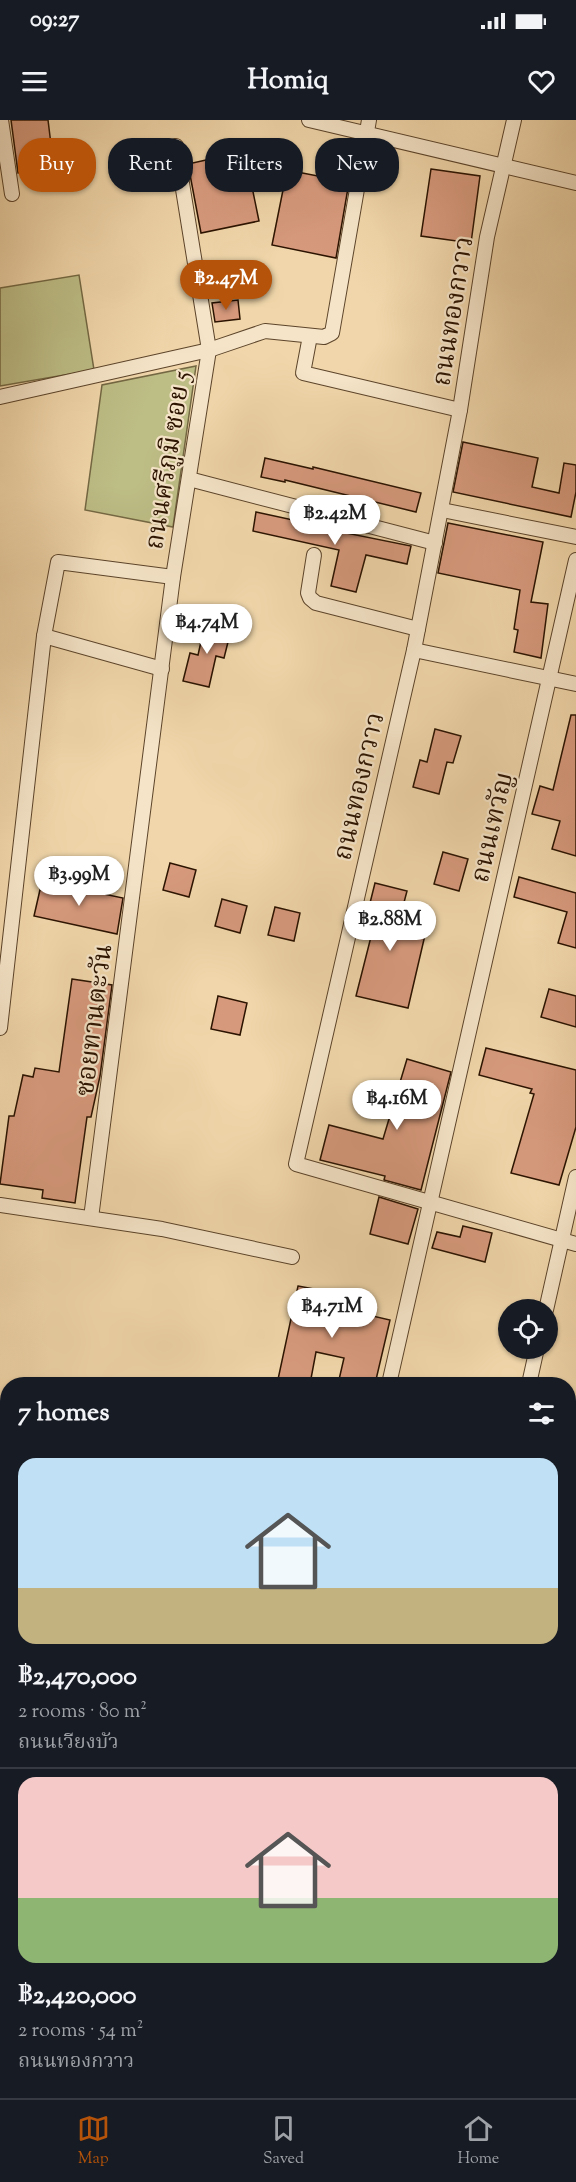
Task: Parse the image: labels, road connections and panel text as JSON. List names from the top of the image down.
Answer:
{
  "streets": {
    "street": [
      "ถนนทองกวาว",
      "ถนนศรีภูมิ ซอย 5",
      "ถนนเทวัญ",
      "ซอยทานตะวัน"
    ]
  },
  "crossings": [
    ["ถนนทองกวาว", "ถนนเทวัญ"],
    ["ถนนศรีภูมิ ซอย 5", "ซอยทานตะวัน"]
  ],
  "page": {
    "status": "09:27",
    "header": "Homiq",
    "chip": [
      "Buy",
      "Rent",
      "Filters",
      "New"
    ],
    "price": [
      "฿2.47M",
      "฿2.42M",
      "฿4.74M",
      "฿3.99M",
      "฿2.88M",
      "฿4.16M",
      "฿4.71M"
    ],
    "heading": "7 homes",
    "list": [
      {
        "name": "฿2,470,000",
        "note": "2 rooms · 80 m² · ถนนเวียงบัว"
      },
      {
        "name": "฿2,420,000",
        "note": "2 rooms · 54 m² · ถนนทองกวาว"
      }
    ],
    "tabs": ["Map", "Saved", "Home"]
  }
}
